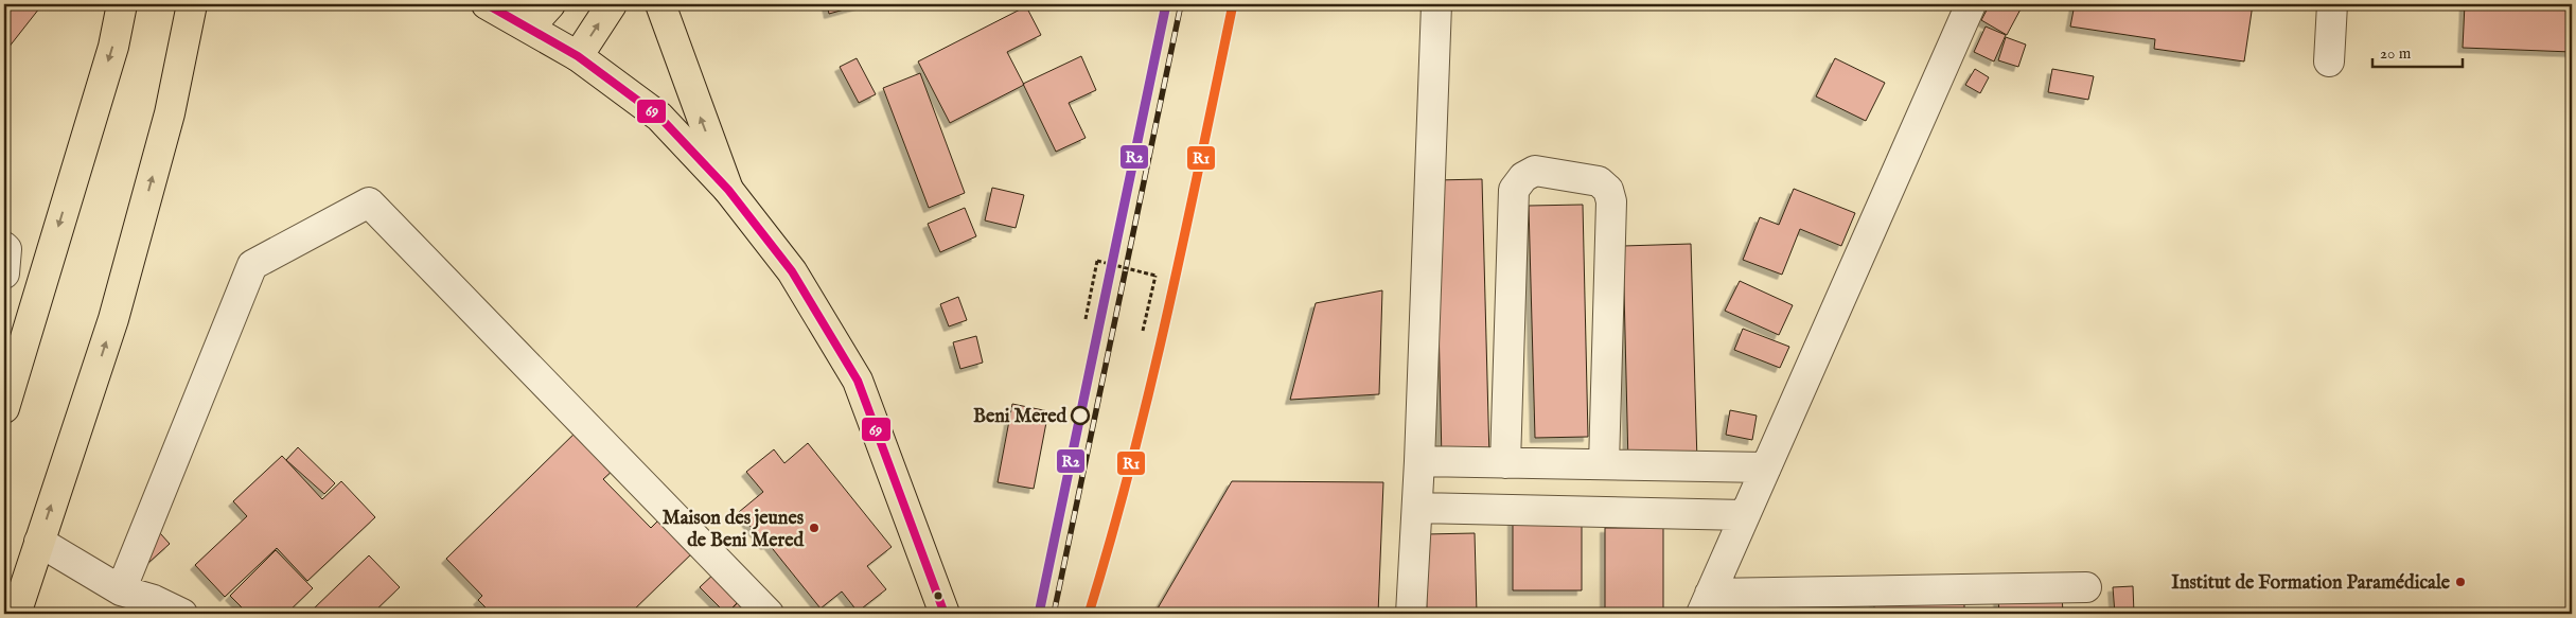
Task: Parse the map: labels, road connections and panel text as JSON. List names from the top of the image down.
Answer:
{
  "places": ["Beni Mered", "Maison des jeunes de Beni Mered", "Institut de Formation Paramédicale"],
  "lines": ["transit line R1", "transit line R2", "transit line 69"],
  "scale_bar": "20 m"
}
